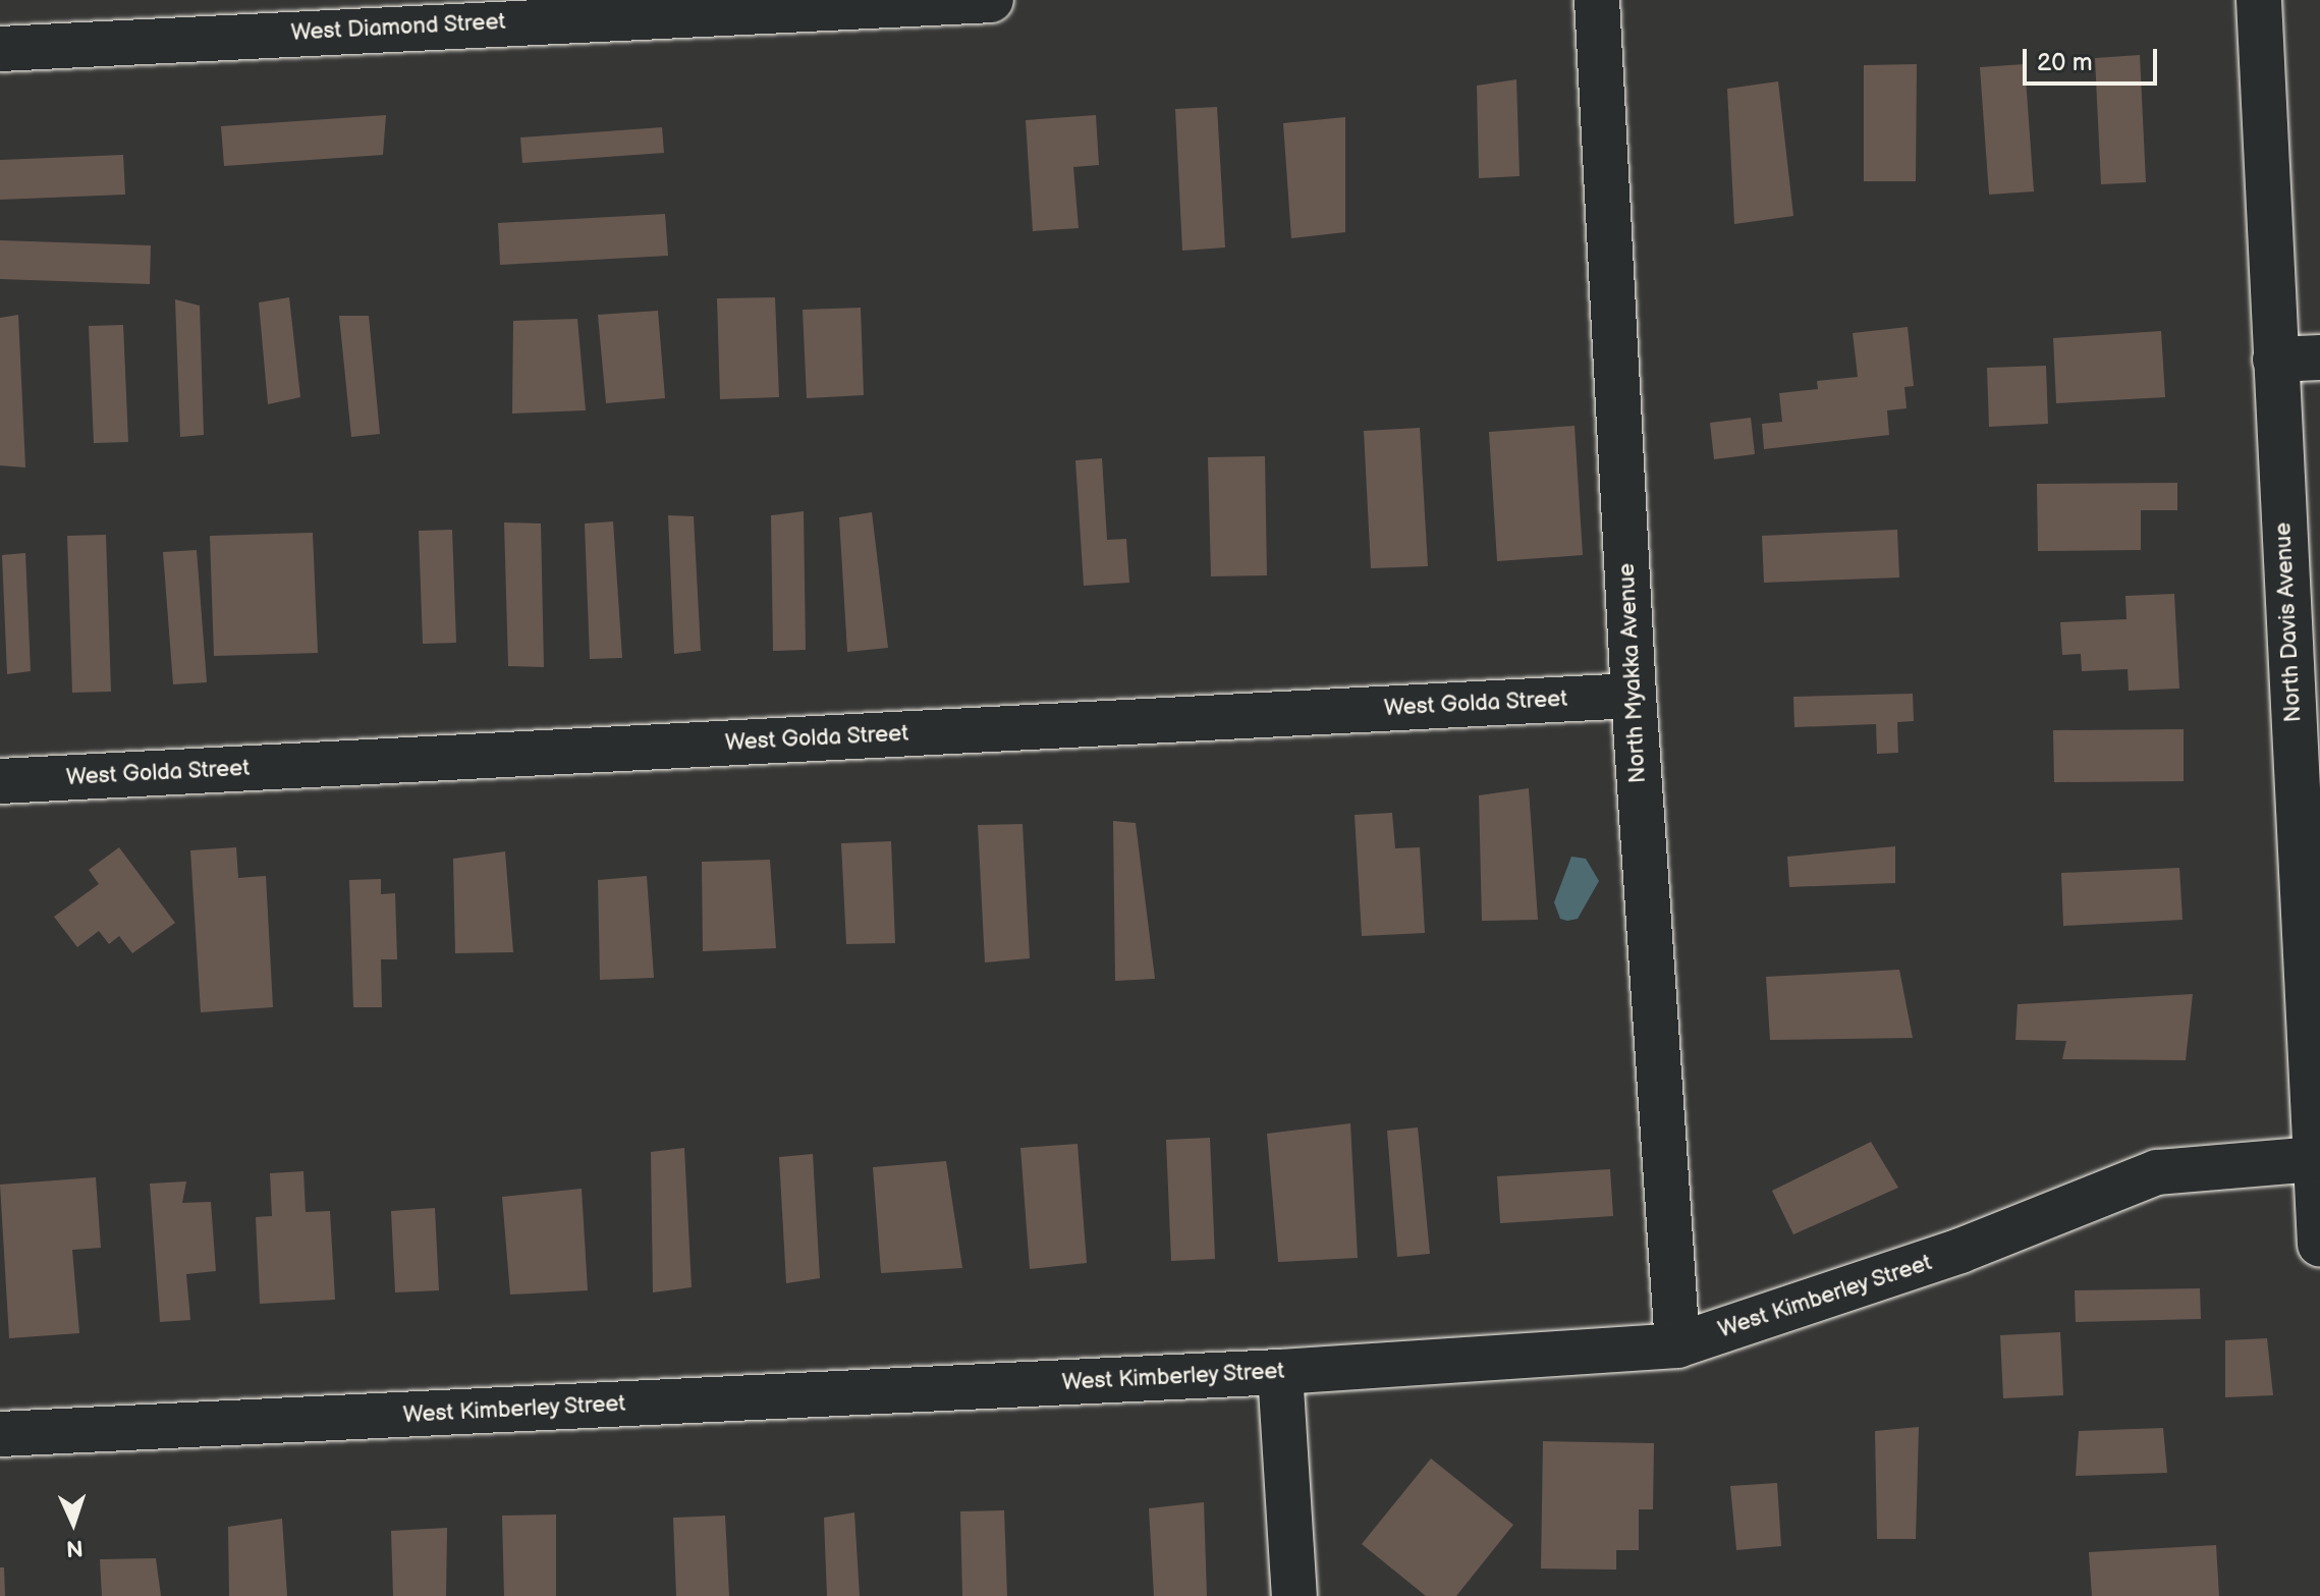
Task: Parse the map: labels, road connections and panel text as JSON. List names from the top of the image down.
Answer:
{
  "streets": {
    "street": [
      "West Diamond Street",
      "North Davis Avenue",
      "North Myakka Avenue",
      "West Golda Street",
      "West Kimberley Street"
    ]
  },
  "crossings": [
    ["North Davis Avenue", "West Kimberley Street"],
    ["North Myakka Avenue", "West Golda Street"],
    ["North Myakka Avenue", "West Kimberley Street"]
  ],
  "scale_bar": "20 m",
  "north": "bottom"
}
